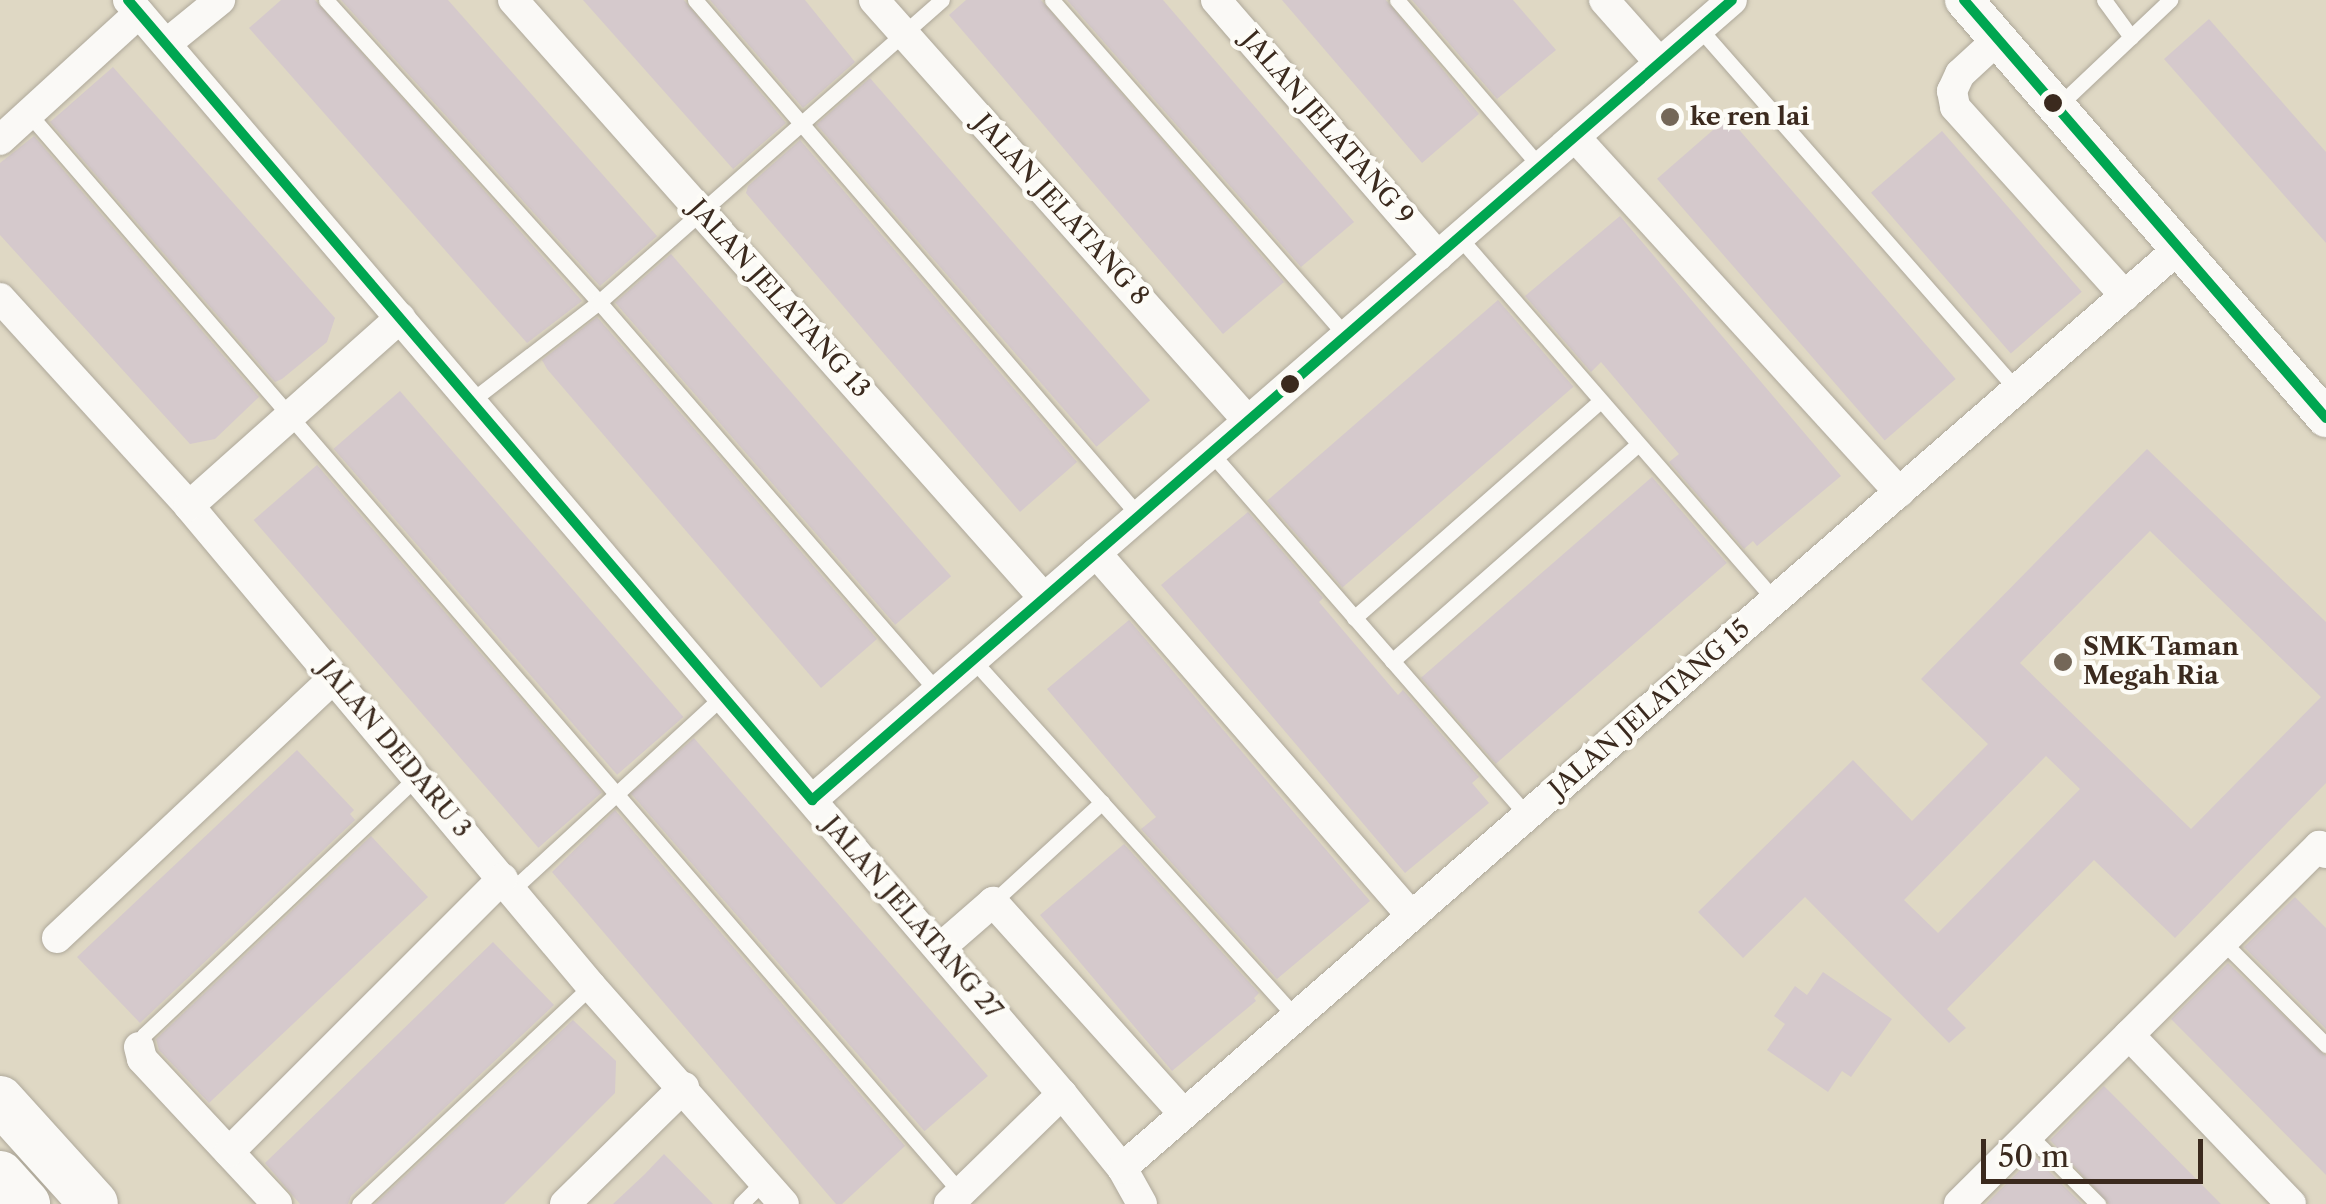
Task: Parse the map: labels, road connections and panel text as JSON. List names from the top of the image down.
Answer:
{
  "streets": {
    "street": [
      "JALAN JELATANG 9",
      "JALAN JELATANG 8",
      "JALAN JELATANG 13",
      "JALAN JELATANG 15",
      "JALAN DEDARU 3",
      "JALAN JELATANG 27"
    ]
  },
  "crossings": [
    ["JALAN JELATANG 15", "JALAN JELATANG 27"]
  ],
  "places": ["ke ren lai", "SMK Taman Megah Ria"],
  "scale_bar": "50 m"
}
